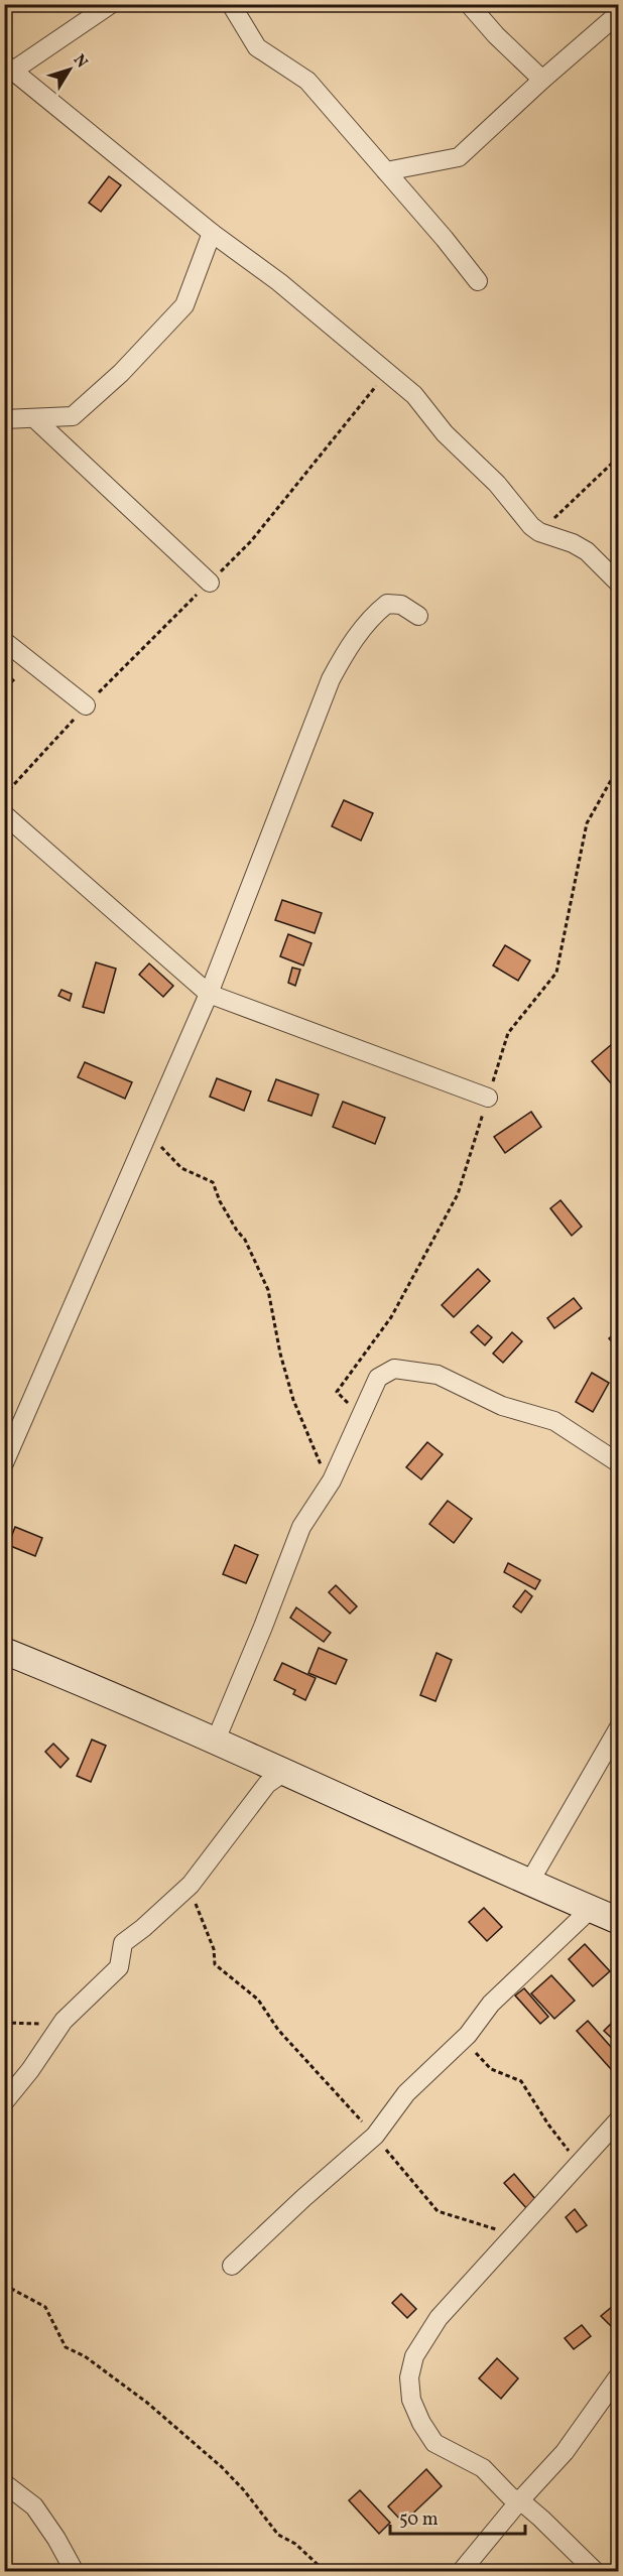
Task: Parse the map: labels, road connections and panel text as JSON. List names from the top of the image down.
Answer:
{
  "scale_bar": "50 m",
  "north": "top right"
}
